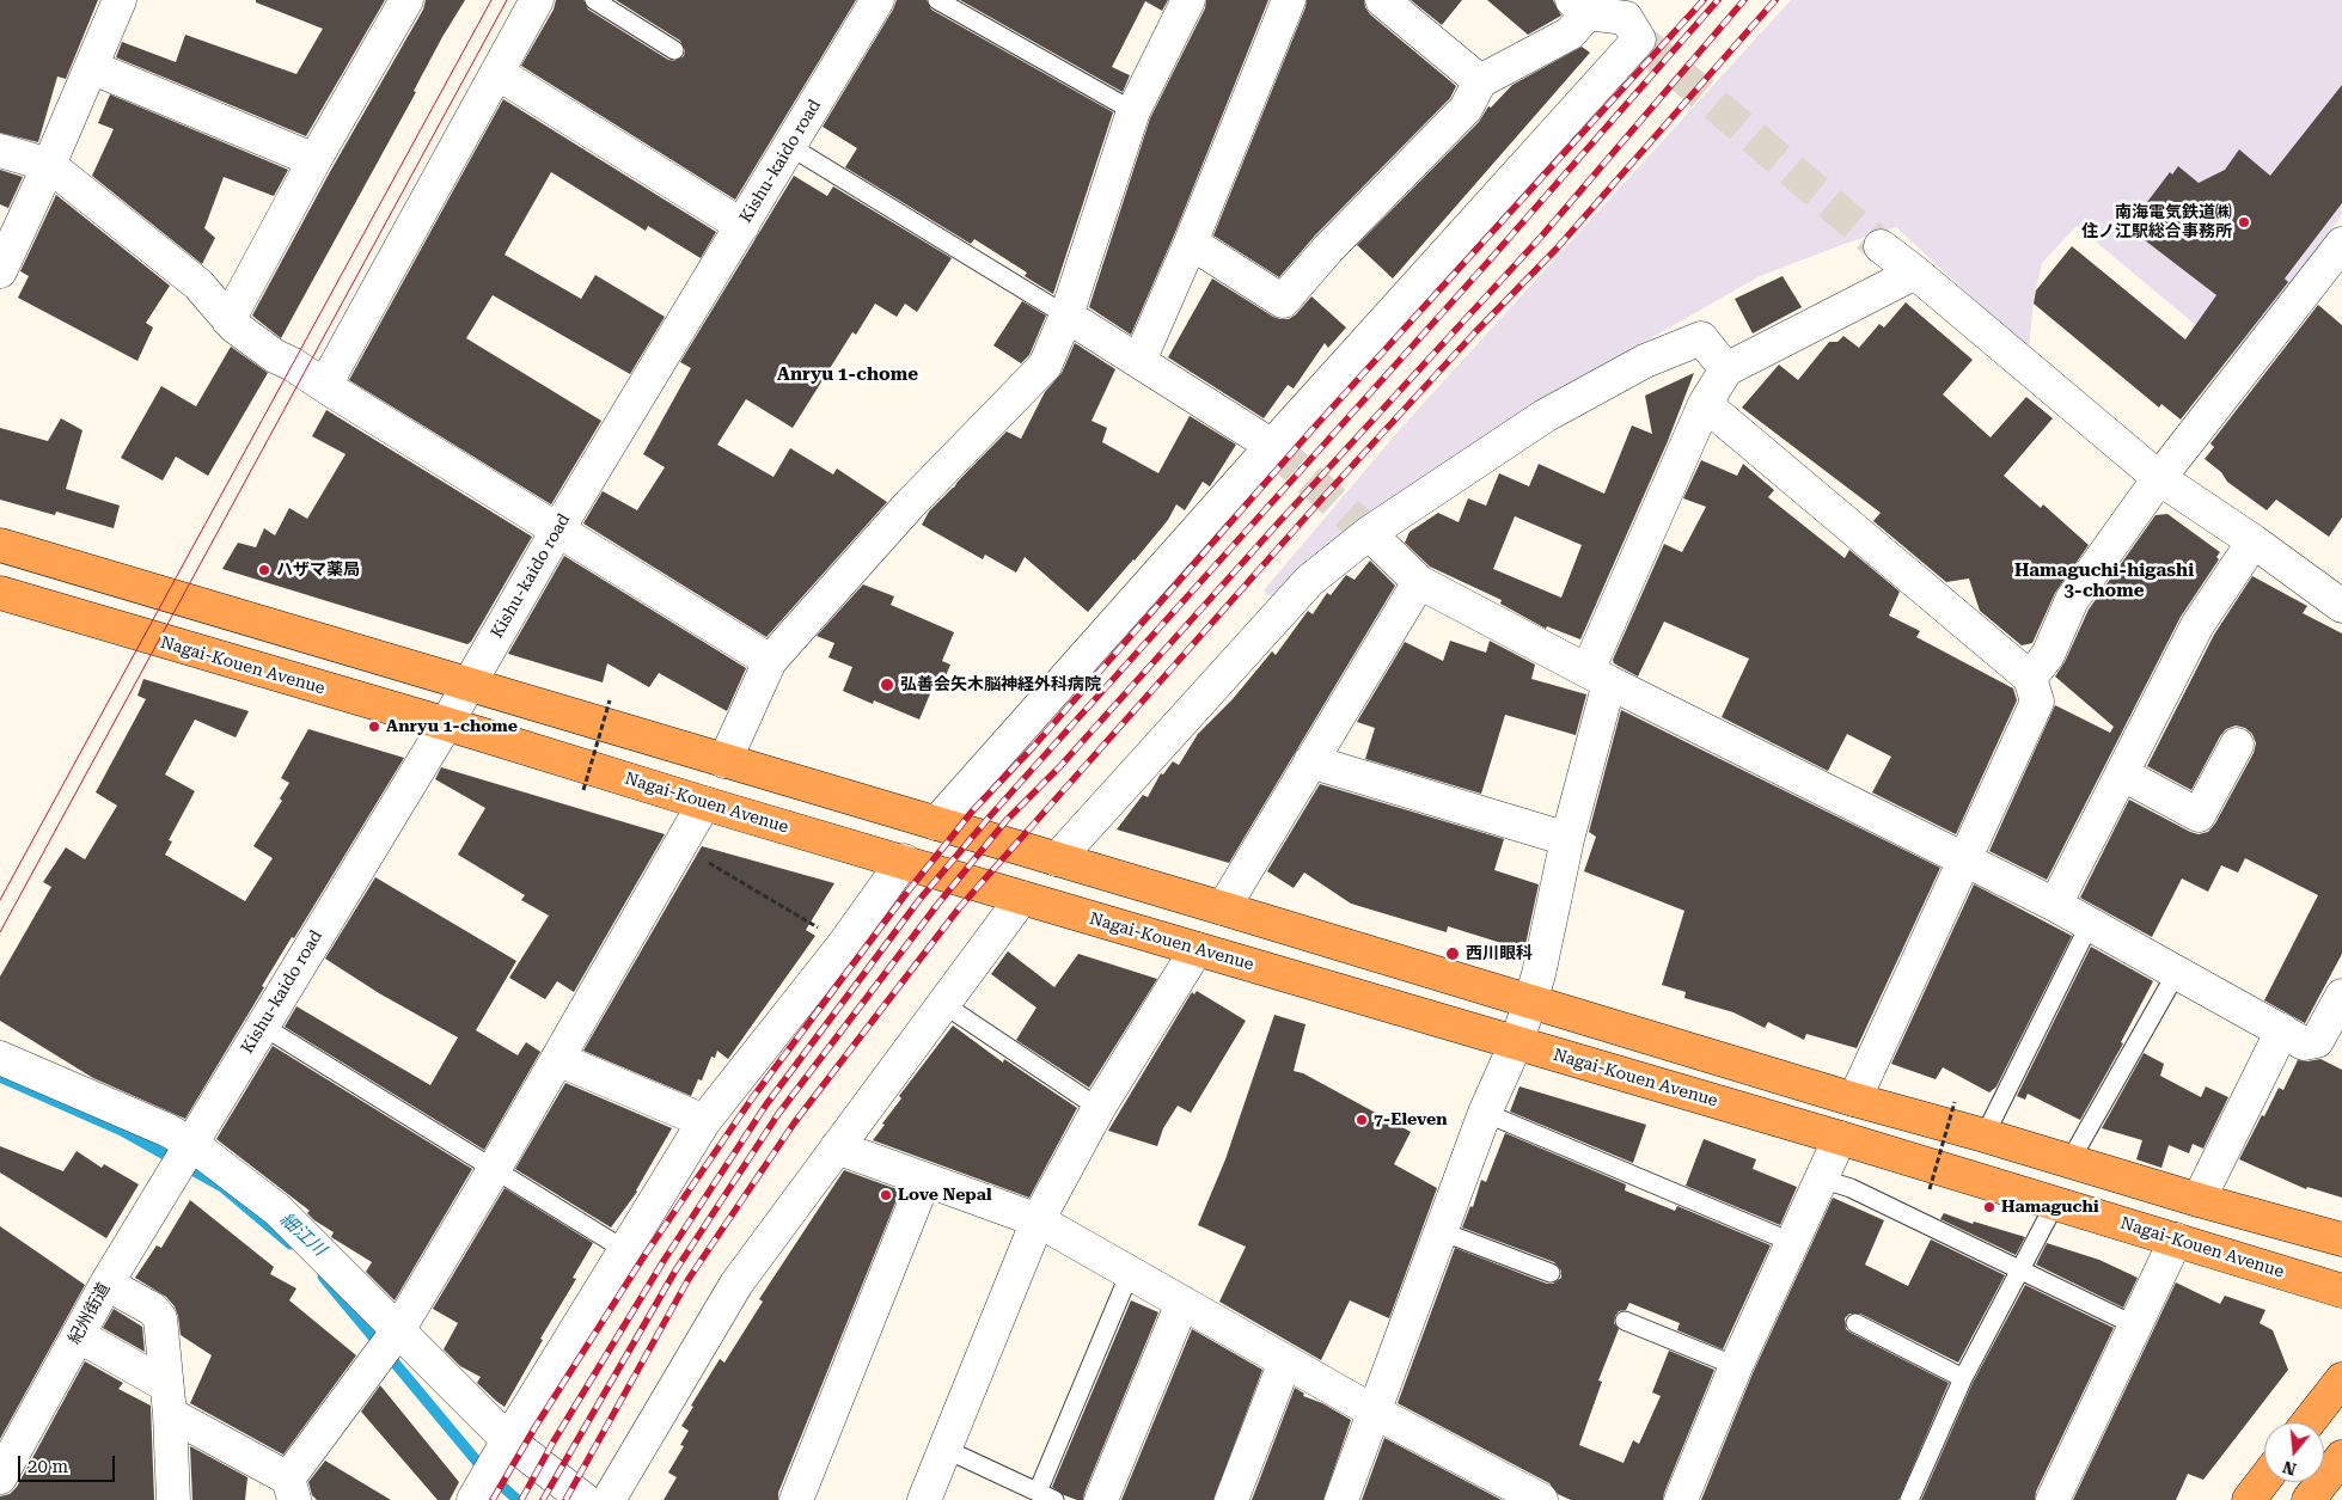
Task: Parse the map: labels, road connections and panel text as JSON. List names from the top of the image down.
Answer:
{
  "streets": {
    "highway": ["Nagai-Kouen Avenue"],
    "street": ["Kishu-kaido road", "紀州街道"]
  },
  "crossings": [
    ["Kishu-kaido road", "Nagai-Kouen Avenue"],
    ["Kishu-kaido road", "紀州街道"]
  ],
  "districts": ["Anryu 1-chome", "Hamaguchi-higashi 3-chome"],
  "water": ["細江川"],
  "places": [
    "南海電気鉄道㈱ 住ノ江駅総合事務所",
    "ハザマ薬局",
    "弘善会矢木脳神経外科病院",
    "Anryu 1-chome",
    "西川眼科",
    "7-Eleven",
    "Love Nepal",
    "Hamaguchi"
  ],
  "scale_bar": "20 m",
  "north": "bottom"
}
